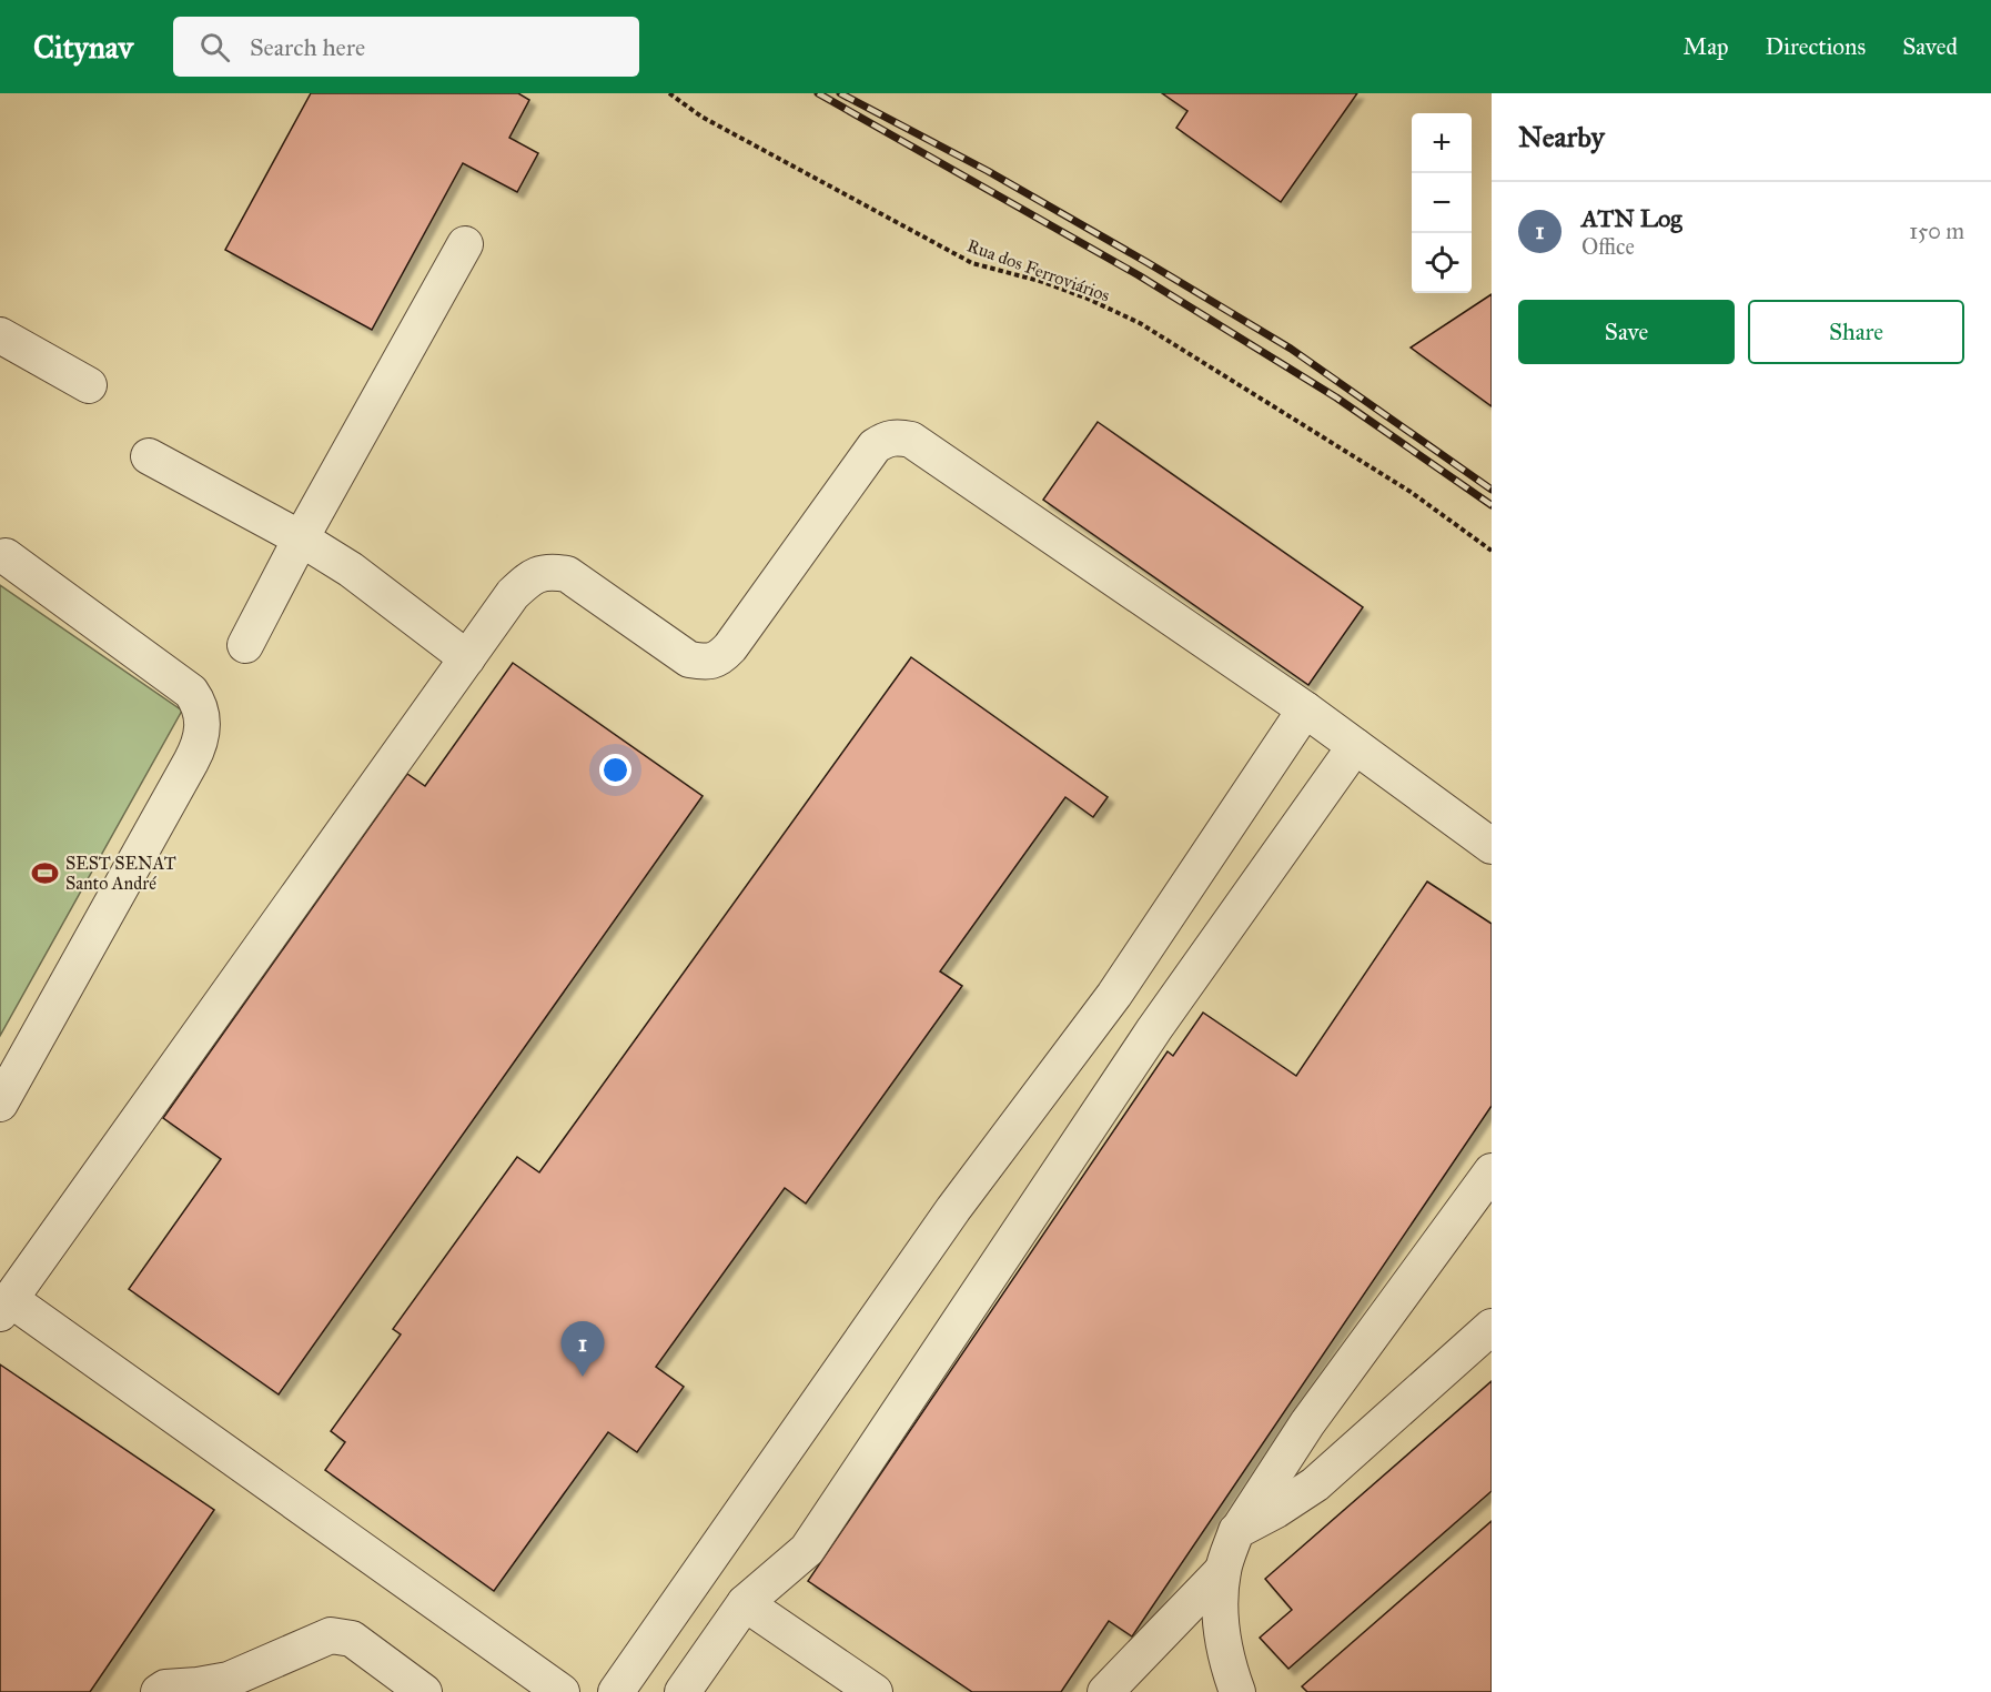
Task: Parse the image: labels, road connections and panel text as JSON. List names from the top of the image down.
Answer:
{
  "streets": {
    "path": ["Rua dos Ferroviários"]
  },
  "places": {
    "sports": ["SEST SENAT Santo André"]
  },
  "page": {
    "header": "Citynav",
    "search": "Search here",
    "nav": ["Map", "Directions", "Saved"],
    "heading": "Nearby",
    "map_buttons": ["+", "−"],
    "list": [
      {
        "mark": "1",
        "name": "ATN Log",
        "note": "Office",
        "value": "150 m"
      }
    ],
    "buttons": ["Save", "Share"],
    "pins": "1"
  }
}
